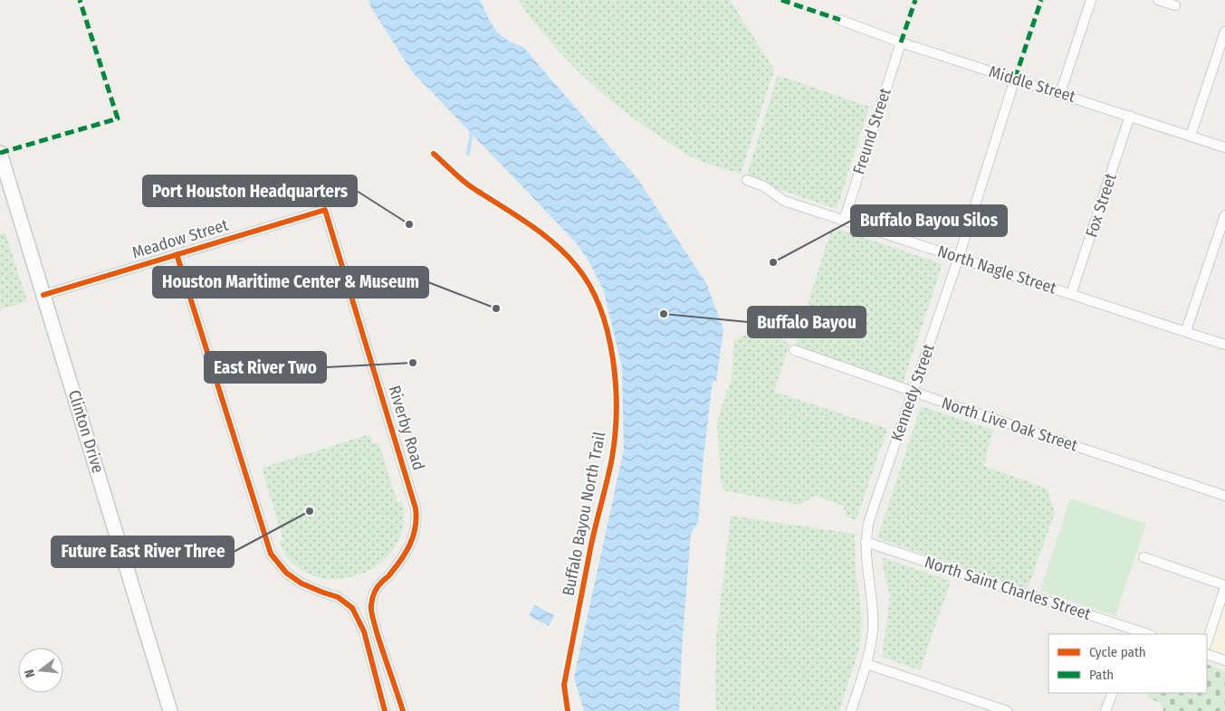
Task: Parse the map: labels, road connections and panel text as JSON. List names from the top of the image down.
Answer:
{
  "streets": {
    "main road": ["Clinton Drive"],
    "street": [
      "Middle Street",
      "Freund Street",
      "Fox Street",
      "Meadow Street",
      "North Nagle Street",
      "Kennedy Street",
      "North Live Oak Street",
      "Riverby Road",
      "North Saint Charles Street"
    ],
    "cycle path": ["Buffalo Bayou North Trail"]
  },
  "crossings": [
    ["Middle Street", "Freund Street"],
    ["Middle Street", "Fox Street"],
    ["Middle Street", "Kennedy Street"],
    ["Freund Street", "North Nagle Street"],
    ["Fox Street", "North Nagle Street"],
    ["Meadow Street", "Riverby Road"],
    ["Meadow Street", "Clinton Drive"],
    ["North Nagle Street", "Kennedy Street"],
    ["Kennedy Street", "North Live Oak Street"],
    ["Kennedy Street", "North Saint Charles Street"]
  ],
  "places": [
    "Port Houston Headquarters",
    "Buffalo Bayou Silos",
    "Houston Maritime Center & Museum",
    "Buffalo Bayou",
    "East River Two",
    "Future East River Three"
  ],
  "legend": ["Cycle path", "Path"],
  "north": "left"
}
